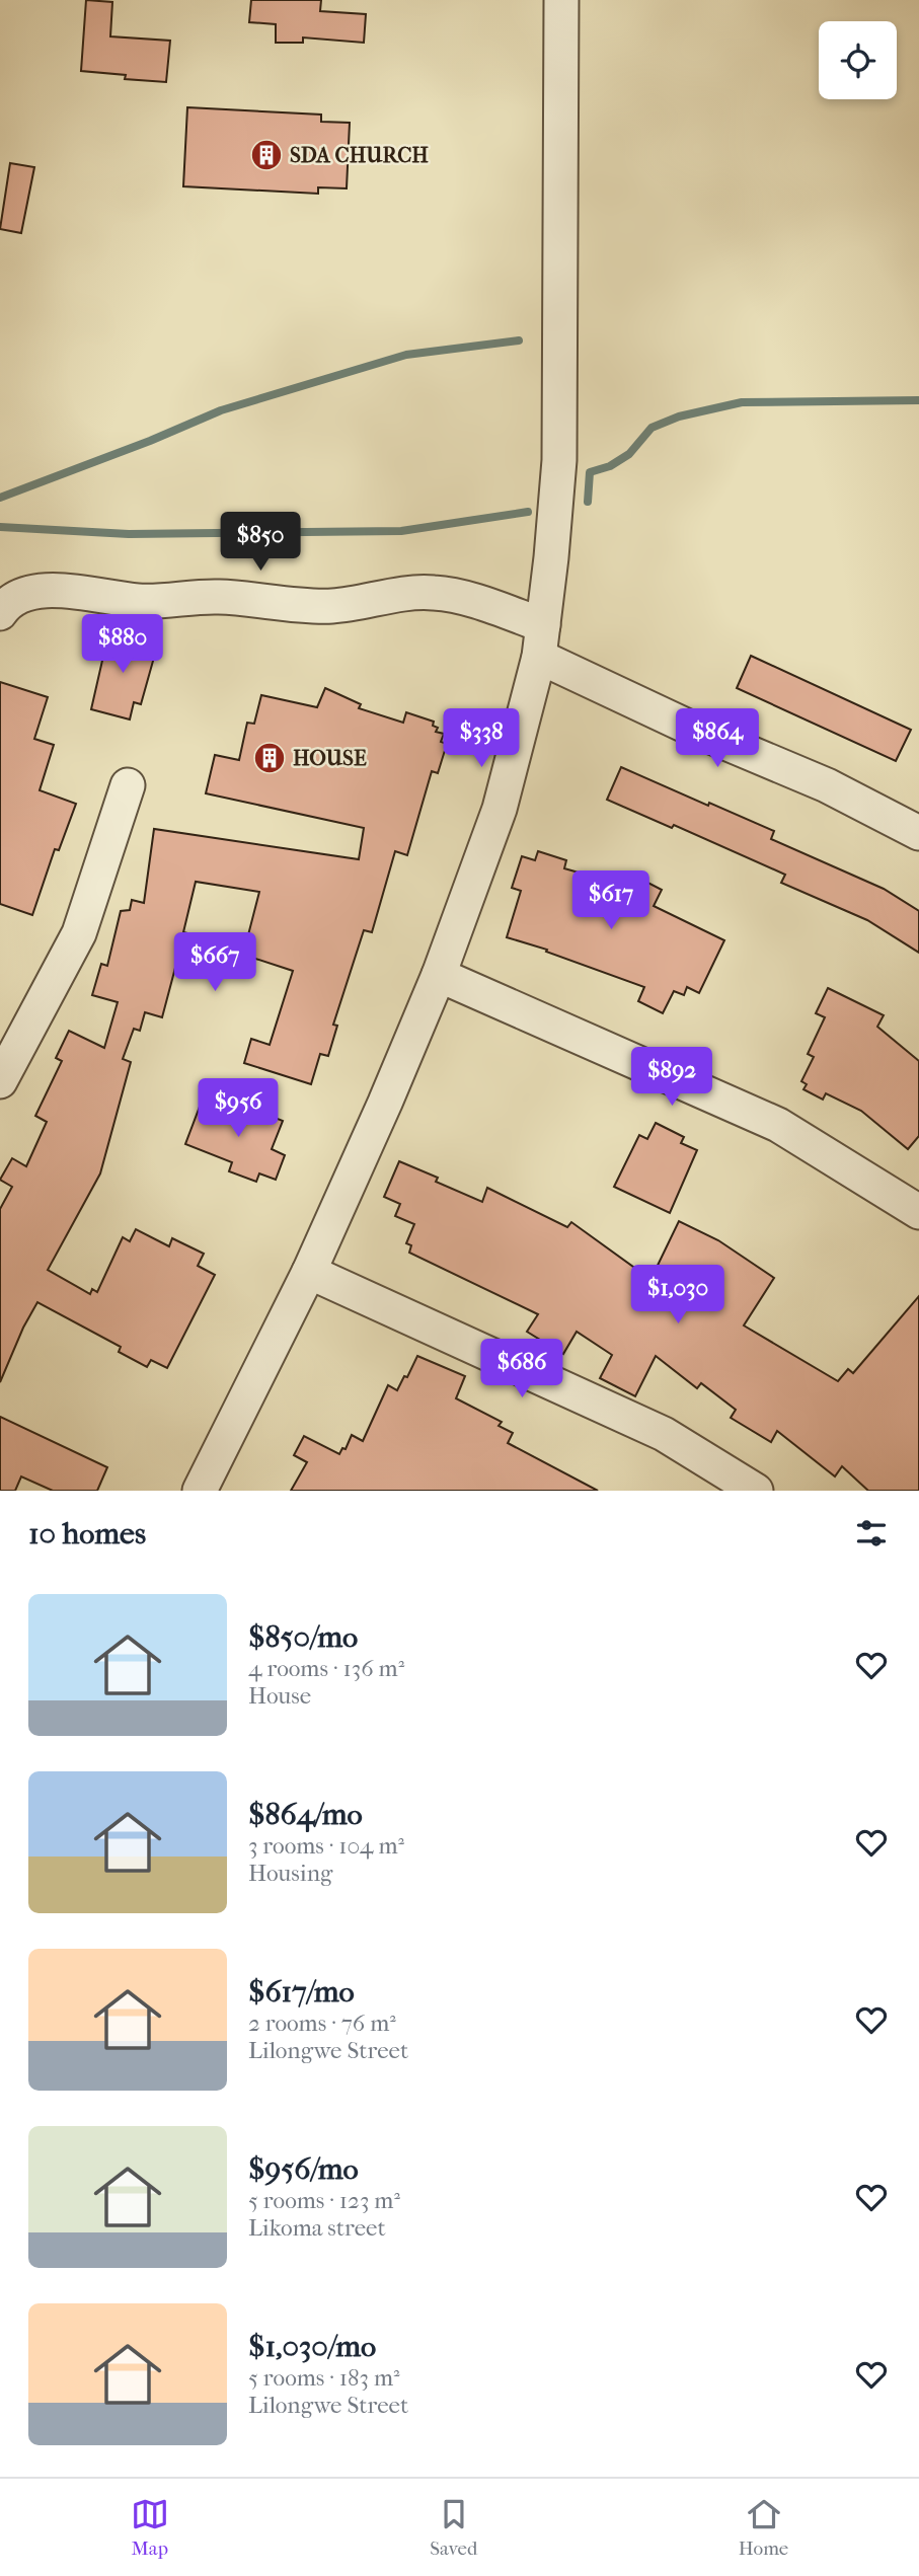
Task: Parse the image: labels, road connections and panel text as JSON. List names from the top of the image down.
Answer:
{
  "places": {
    "building": ["SDA CHURCH", "HOUSE"]
  },
  "page": {
    "price": [
      "$850",
      "$880",
      "$338",
      "$864",
      "$617",
      "$667",
      "$892",
      "$956",
      "$1,030",
      "$686"
    ],
    "heading": "10 homes",
    "list": [
      {
        "name": "$850/mo",
        "note": "4 rooms · 136 m² · House"
      },
      {
        "name": "$864/mo",
        "note": "3 rooms · 104 m² · Housing"
      },
      {
        "name": "$617/mo",
        "note": "2 rooms · 76 m² · Lilongwe Street"
      },
      {
        "name": "$956/mo",
        "note": "5 rooms · 123 m² · Likoma street"
      },
      {
        "name": "$1,030/mo",
        "note": "5 rooms · 183 m² · Lilongwe Street"
      }
    ],
    "tabs": ["Map", "Saved", "Home"]
  }
}
